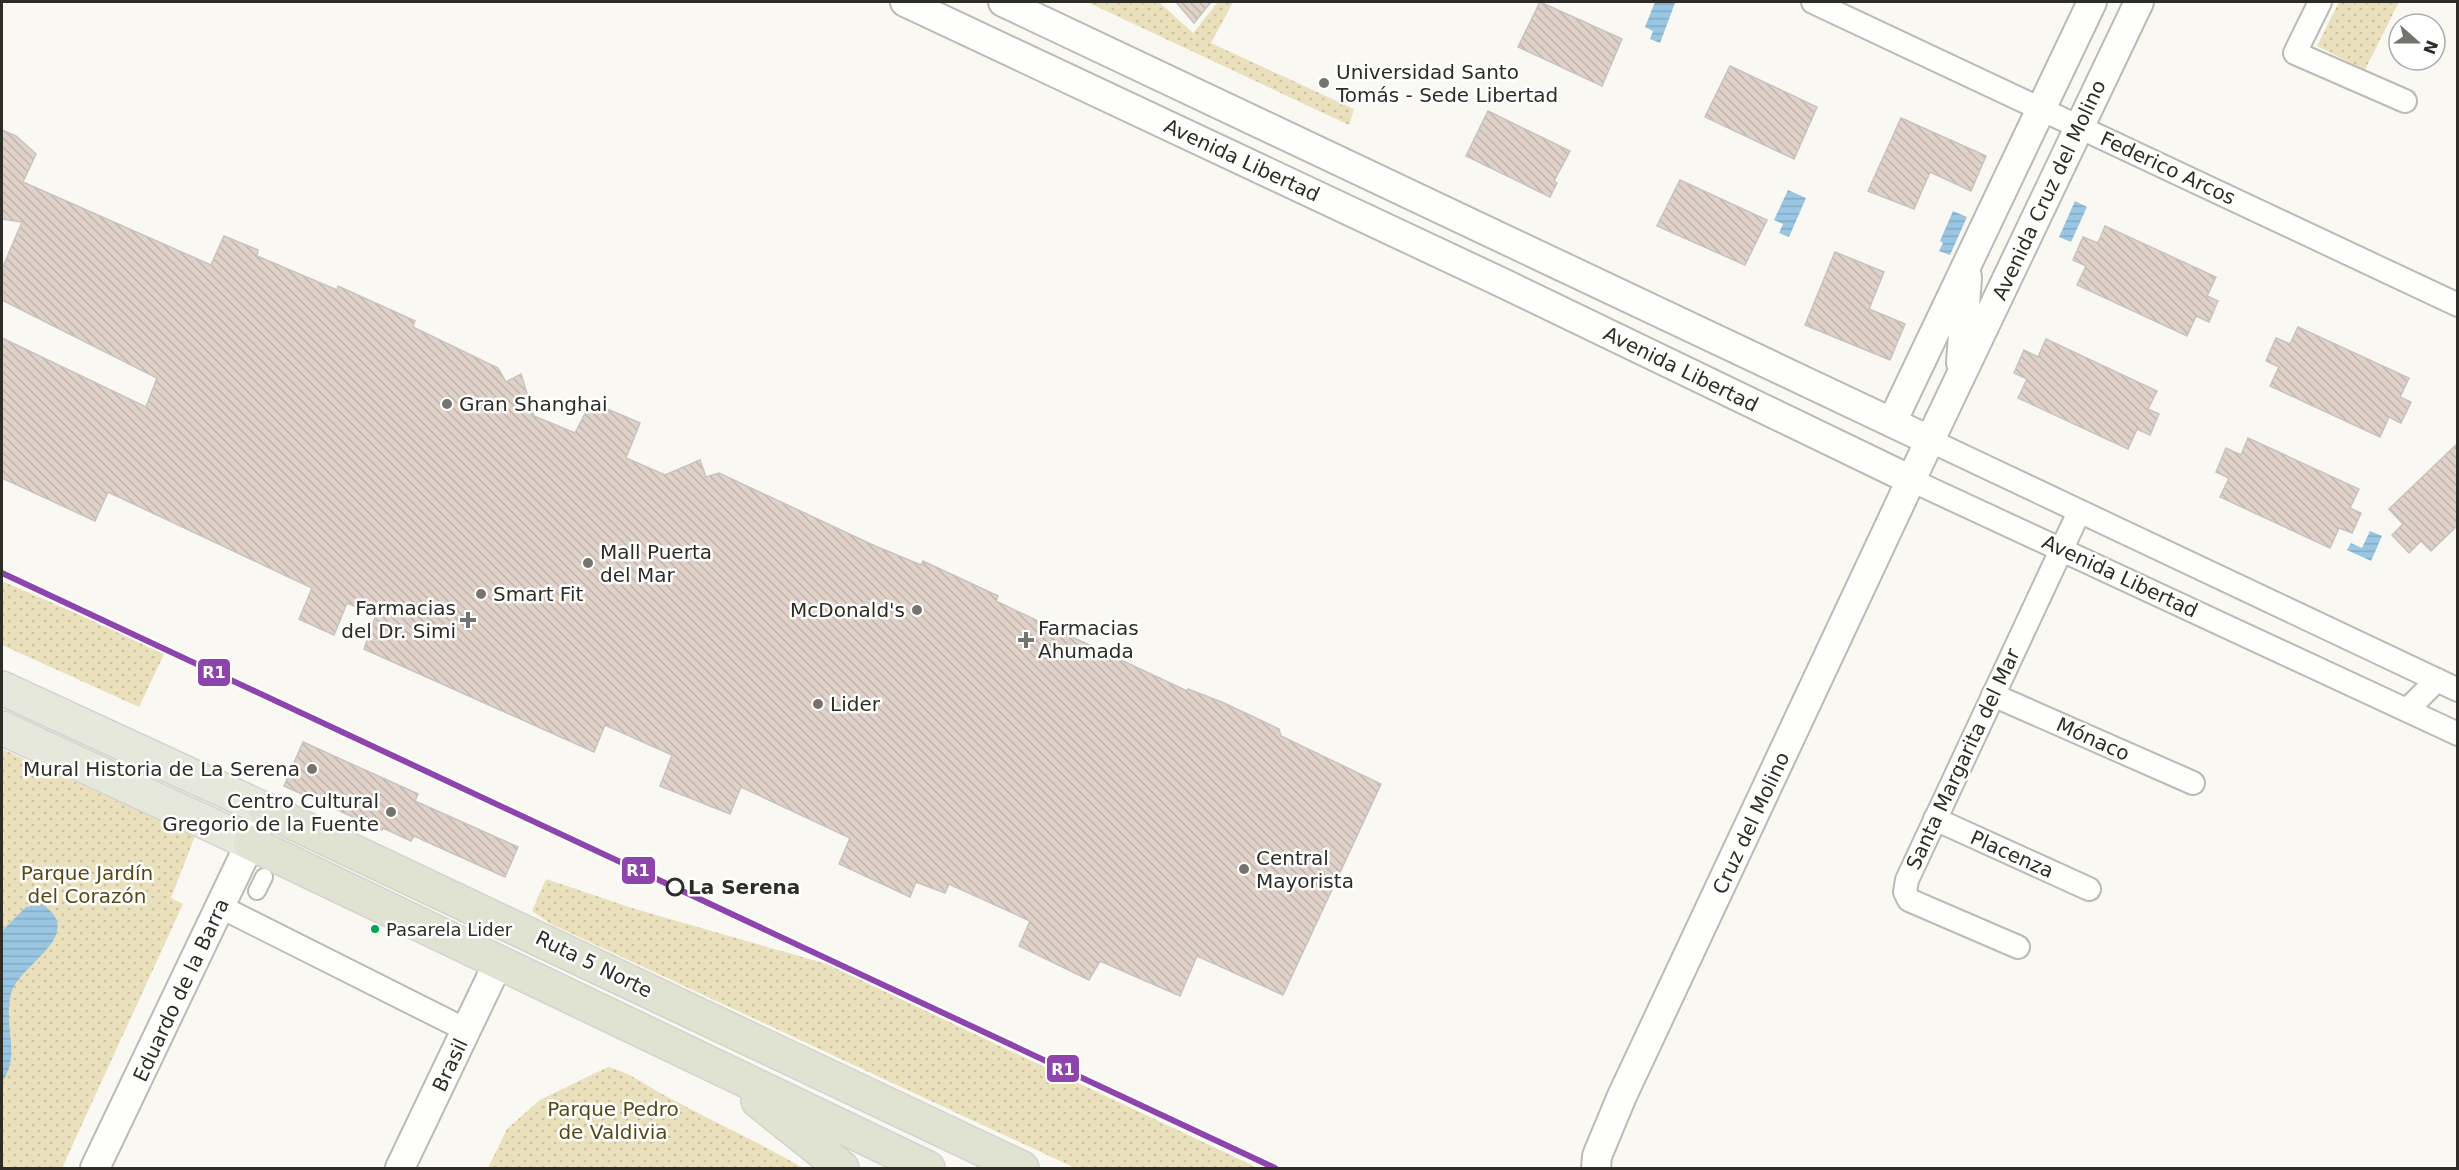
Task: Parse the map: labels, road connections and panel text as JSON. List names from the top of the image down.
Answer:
{
  "streets": {
    "highway": ["Ruta 5 Norte"],
    "street": [
      "Avenida Libertad",
      "Federico Arcos",
      "Avenida Cruz del Molino",
      "Mónaco",
      "Santa Margarita del Mar",
      "Cruz del Molino",
      "Placenza",
      "Eduardo de la Barra",
      "Brasil"
    ]
  },
  "crossings": [
    ["Avenida Libertad", "Avenida Cruz del Molino"],
    ["Avenida Libertad", "Santa Margarita del Mar"],
    ["Avenida Libertad", "Cruz del Molino"],
    ["Federico Arcos", "Avenida Cruz del Molino"],
    ["Avenida Cruz del Molino", "Cruz del Molino"],
    ["Mónaco", "Santa Margarita del Mar"],
    ["Santa Margarita del Mar", "Placenza"],
    ["Ruta 5 Norte", "Eduardo de la Barra"],
    ["Ruta 5 Norte", "Brasil"]
  ],
  "parks": ["Parque Jardín del Corazón", "Parque Pedro de Valdivia"],
  "places": {
    "other": [
      "Universidad Santo Tomás - Sede Libertad",
      "Gran Shanghai",
      "Mall Puerta del Mar",
      "Smart Fit",
      "McDonald's",
      "Lider",
      "Mural Historia de La Serena",
      "Centro Cultural Gregorio de la Fuente",
      "Central Mayorista",
      "La Serena",
      "Pasarela Lider"
    ],
    "health": ["Farmacias del Dr. Simi", "Farmacias Ahumada"]
  },
  "lines": ["transit line R1"],
  "north": "right"
}
